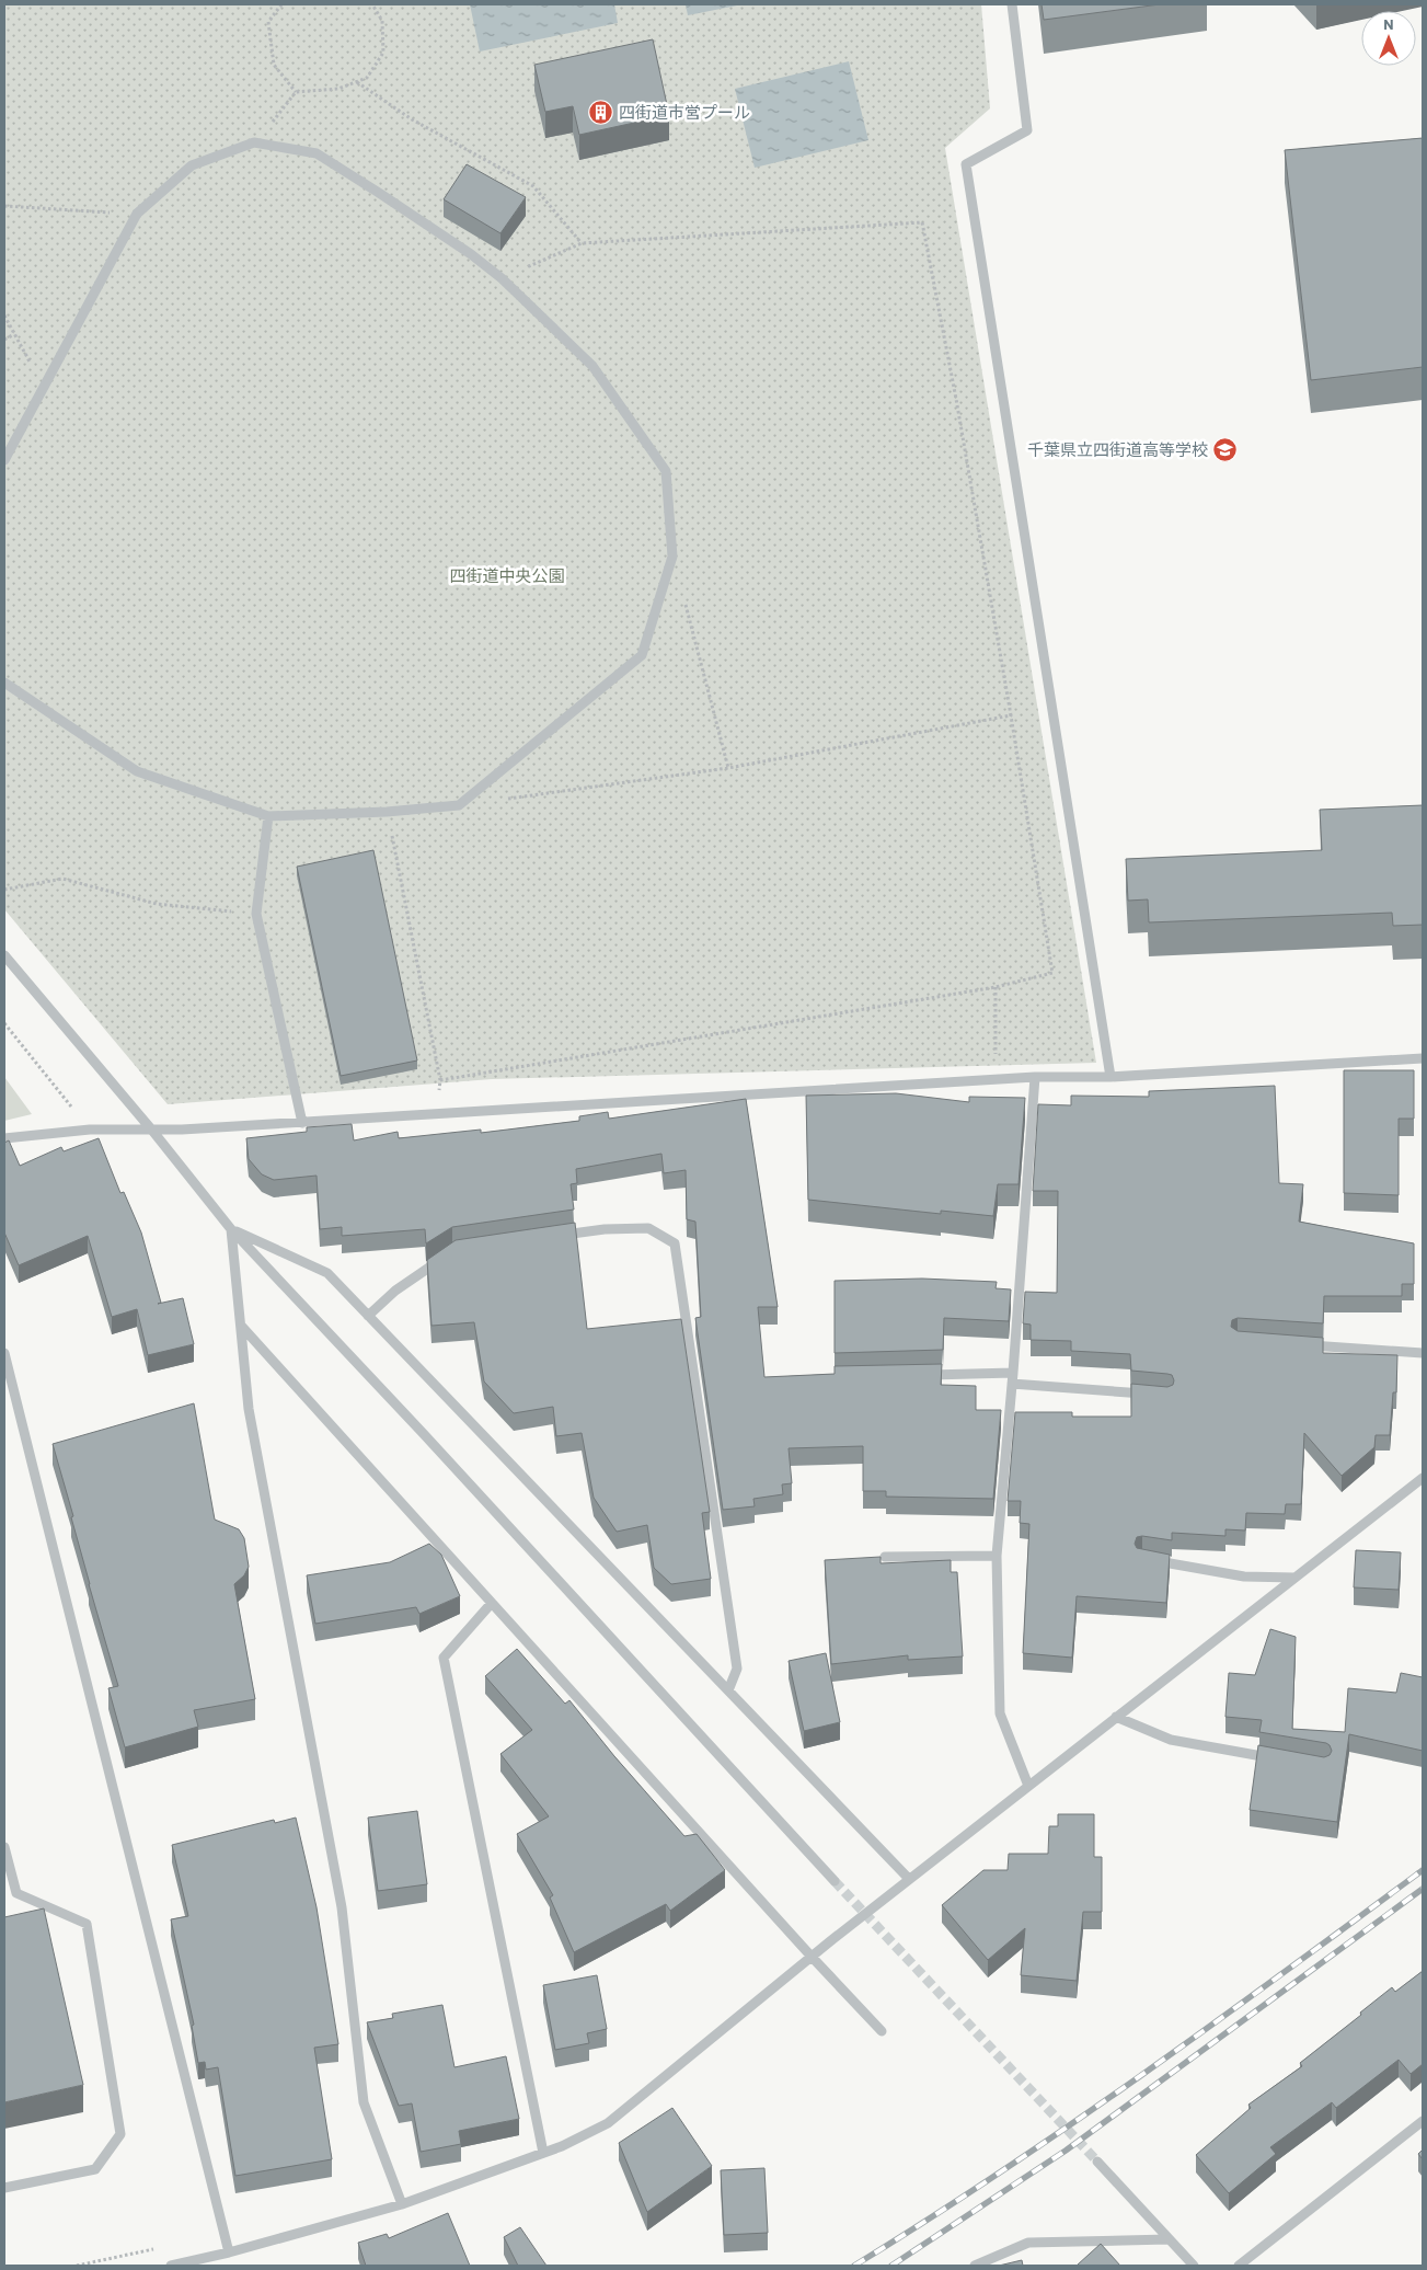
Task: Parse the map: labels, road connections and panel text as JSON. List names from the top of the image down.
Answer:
{
  "parks": ["四街道中央公園"],
  "places": {
    "building": ["四街道市営プール"],
    "school or university": ["千葉県立四街道高等学校"]
  },
  "north": "top"
}
